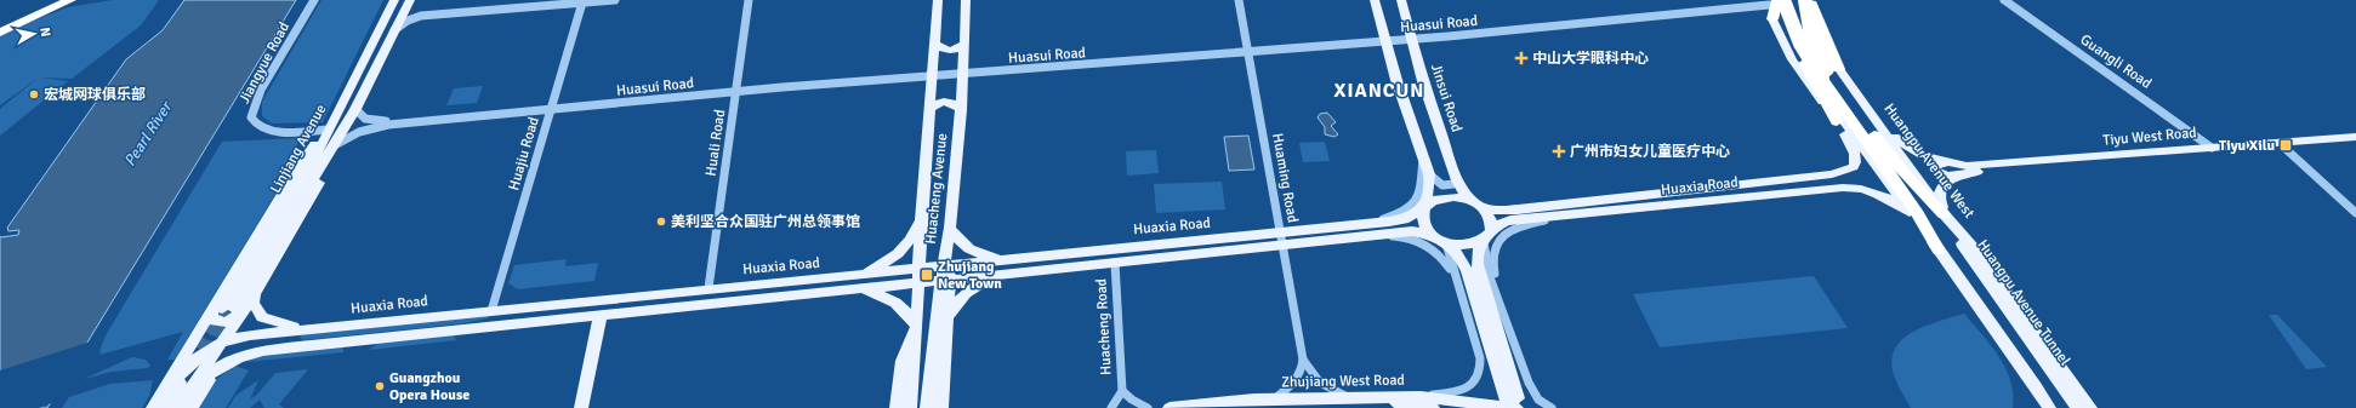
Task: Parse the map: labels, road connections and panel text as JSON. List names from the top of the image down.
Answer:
{
  "streets": {
    "main road": [
      "Jinsui Road",
      "Tiyu West Road",
      "Linjiang Avenue",
      "Huangpu Avenue West",
      "Huaxia Road",
      "Huacheng Avenue",
      "Huangpu Avenue Tunnel",
      "Zhujiang West Road"
    ],
    "street": [
      "Huasui Road",
      "Guangli Road",
      "Jiangyue Road",
      "Huali Road",
      "Huajiu Road",
      "Huaming Road",
      "Huacheng Road"
    ]
  },
  "crossings": [
    ["Huasui Road", "Jinsui Road"],
    ["Huasui Road", "Huali Road"],
    ["Huasui Road", "Linjiang Avenue"],
    ["Huasui Road", "Huajiu Road"],
    ["Huasui Road", "Huaming Road"],
    ["Huasui Road", "Huacheng Avenue"],
    ["Guangli Road", "Tiyu West Road"],
    ["Jiangyue Road", "Linjiang Avenue"],
    ["Jinsui Road", "Huaxia Road"],
    ["Tiyu West Road", "Huangpu Avenue West"],
    ["Huali Road", "Huaxia Road"],
    ["Huajiu Road", "Huaxia Road"],
    ["Huangpu Avenue West", "Huangpu Avenue Tunnel"],
    ["Huaming Road", "Huaxia Road"],
    ["Huaxia Road", "Huacheng Avenue"],
    ["Huaxia Road", "Huacheng Road"]
  ],
  "districts": ["XIANCUN"],
  "water": ["Pearl River"],
  "places": {
    "health": ["中山大学眼科中心", "广州市妇女儿童医疗中心"],
    "other": ["宏城网球俱乐部", "美利坚合众国驻广州总领事馆", "Guangzhou Opera House"],
    "transit": ["Tiyu Xilu", "Zhujiang New Town"]
  },
  "north": "right"
}
